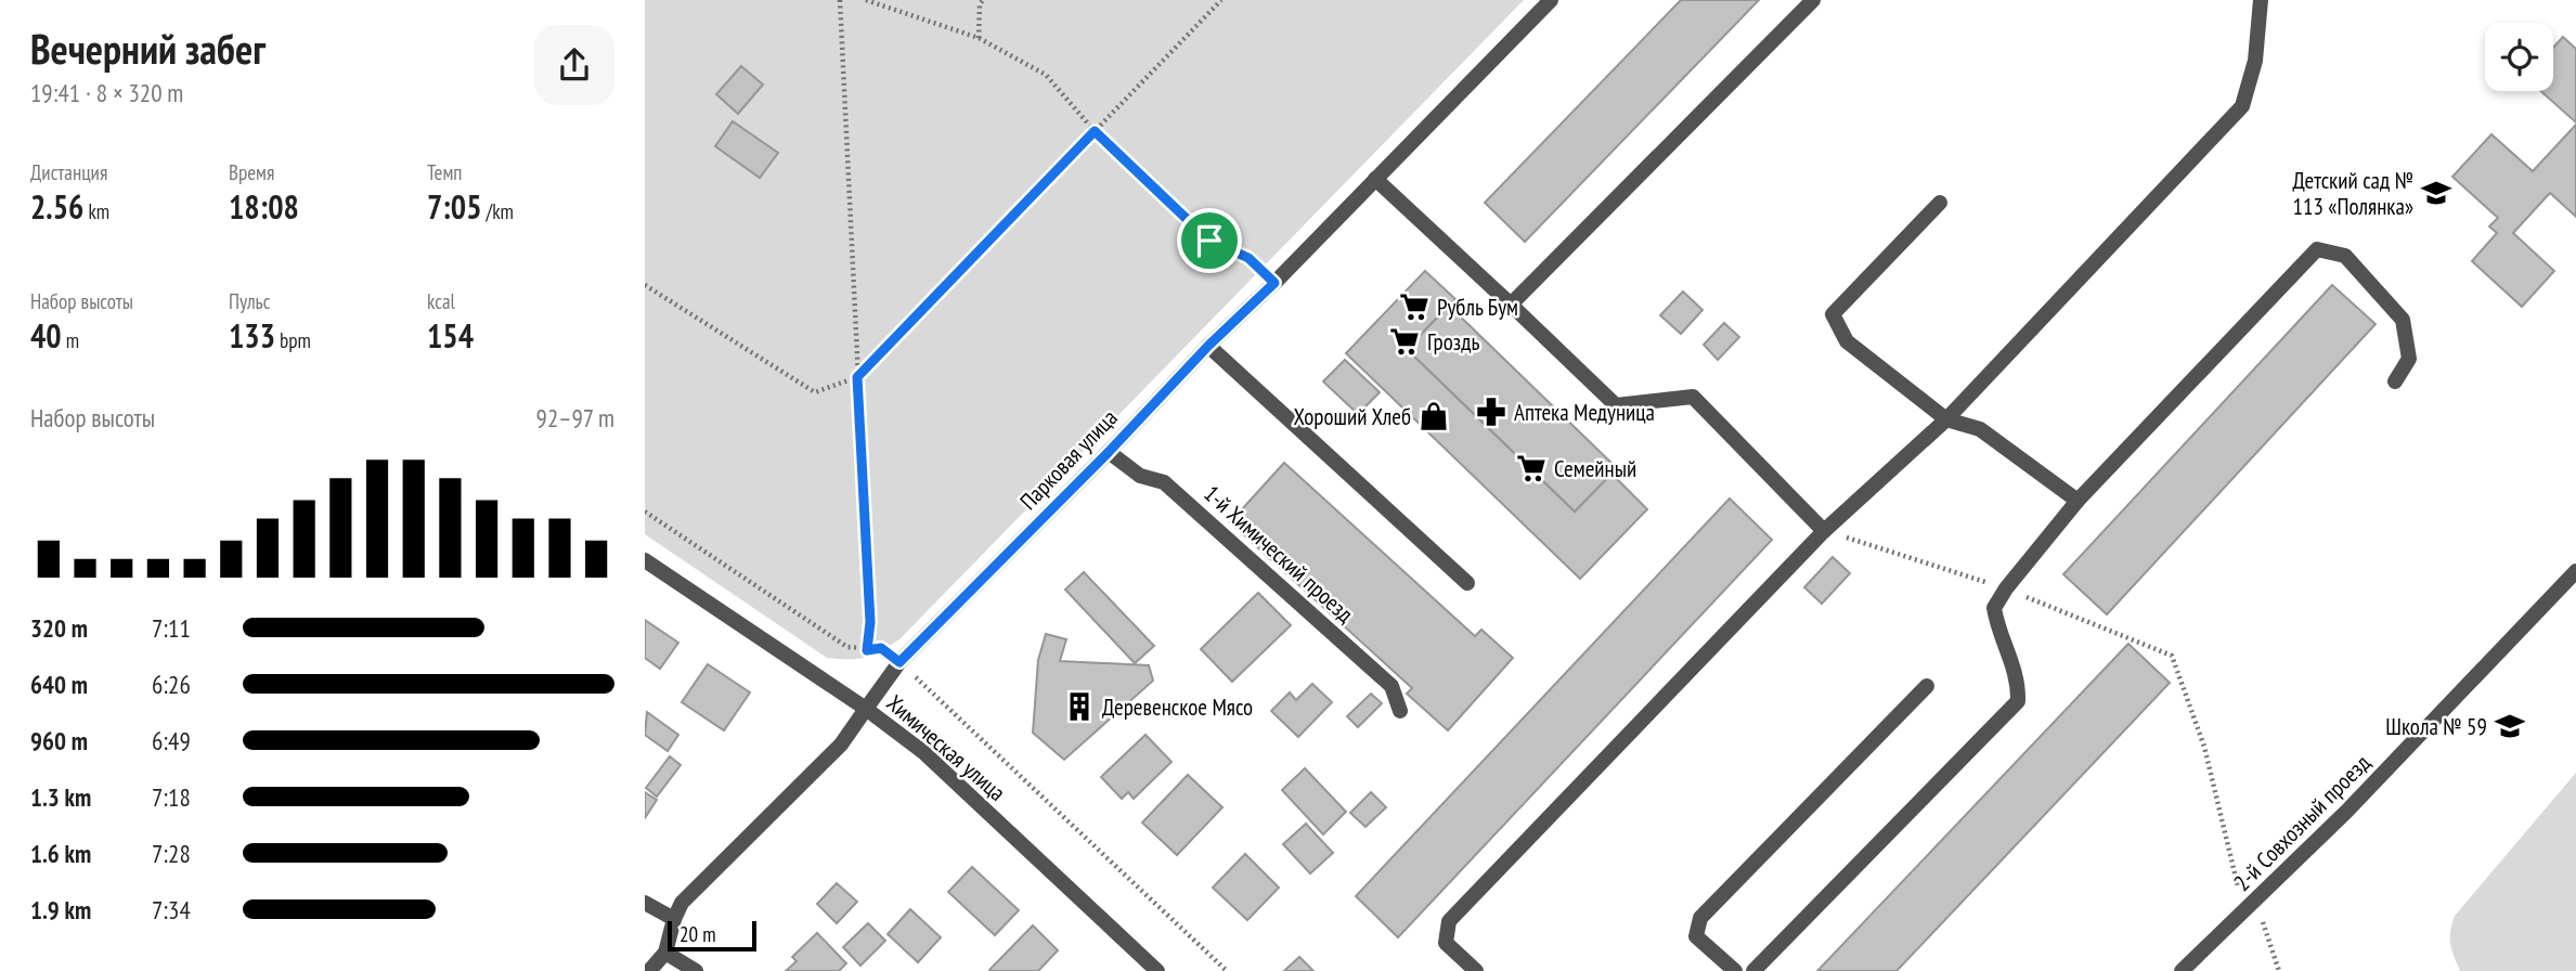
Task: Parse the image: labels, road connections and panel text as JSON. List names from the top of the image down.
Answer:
{
  "streets": {
    "street": [
      "Парковая улица",
      "1-й Химический проезд",
      "Химическая улица",
      "2-й Совхозный проезд"
    ]
  },
  "crossings": [
    ["Парковая улица", "1-й Химический проезд"],
    ["Парковая улица", "Химическая улица"]
  ],
  "places": {
    "school or university": ["Детский сад № 113 «Полянка»", "Школа № 59"],
    "supermarket": ["Рубль Бум", "Гроздь", "Семейный"],
    "pharmacy": ["Аптека Медуница"],
    "shop": ["Хороший Хлеб"],
    "building": ["Деревенское Мясо"]
  },
  "scale_bar": "20 m",
  "page": {
    "heading": ["Вечерний забег", "19:41 · 8 × 320 m"],
    "stats": [
      ["Дистанция", "2.56 km"],
      ["Время", "18:08"],
      ["Темп", "7:05 /km"],
      ["Набор высоты", "40 m"],
      ["Пульс", "133 bpm"],
      ["kcal", "154"]
    ],
    "chart": ["Набор высоты", "92–97 m"],
    "list": [
      {
        "name": "320 m",
        "note": "7:11"
      },
      {
        "name": "640 m",
        "note": "6:26"
      },
      {
        "name": "960 m",
        "note": "6:49"
      },
      {
        "name": "1.3 km",
        "note": "7:18"
      },
      {
        "name": "1.6 km",
        "note": "7:28"
      },
      {
        "name": "1.9 km",
        "note": "7:34"
      }
    ],
    "scale": "20 m"
  }
}
